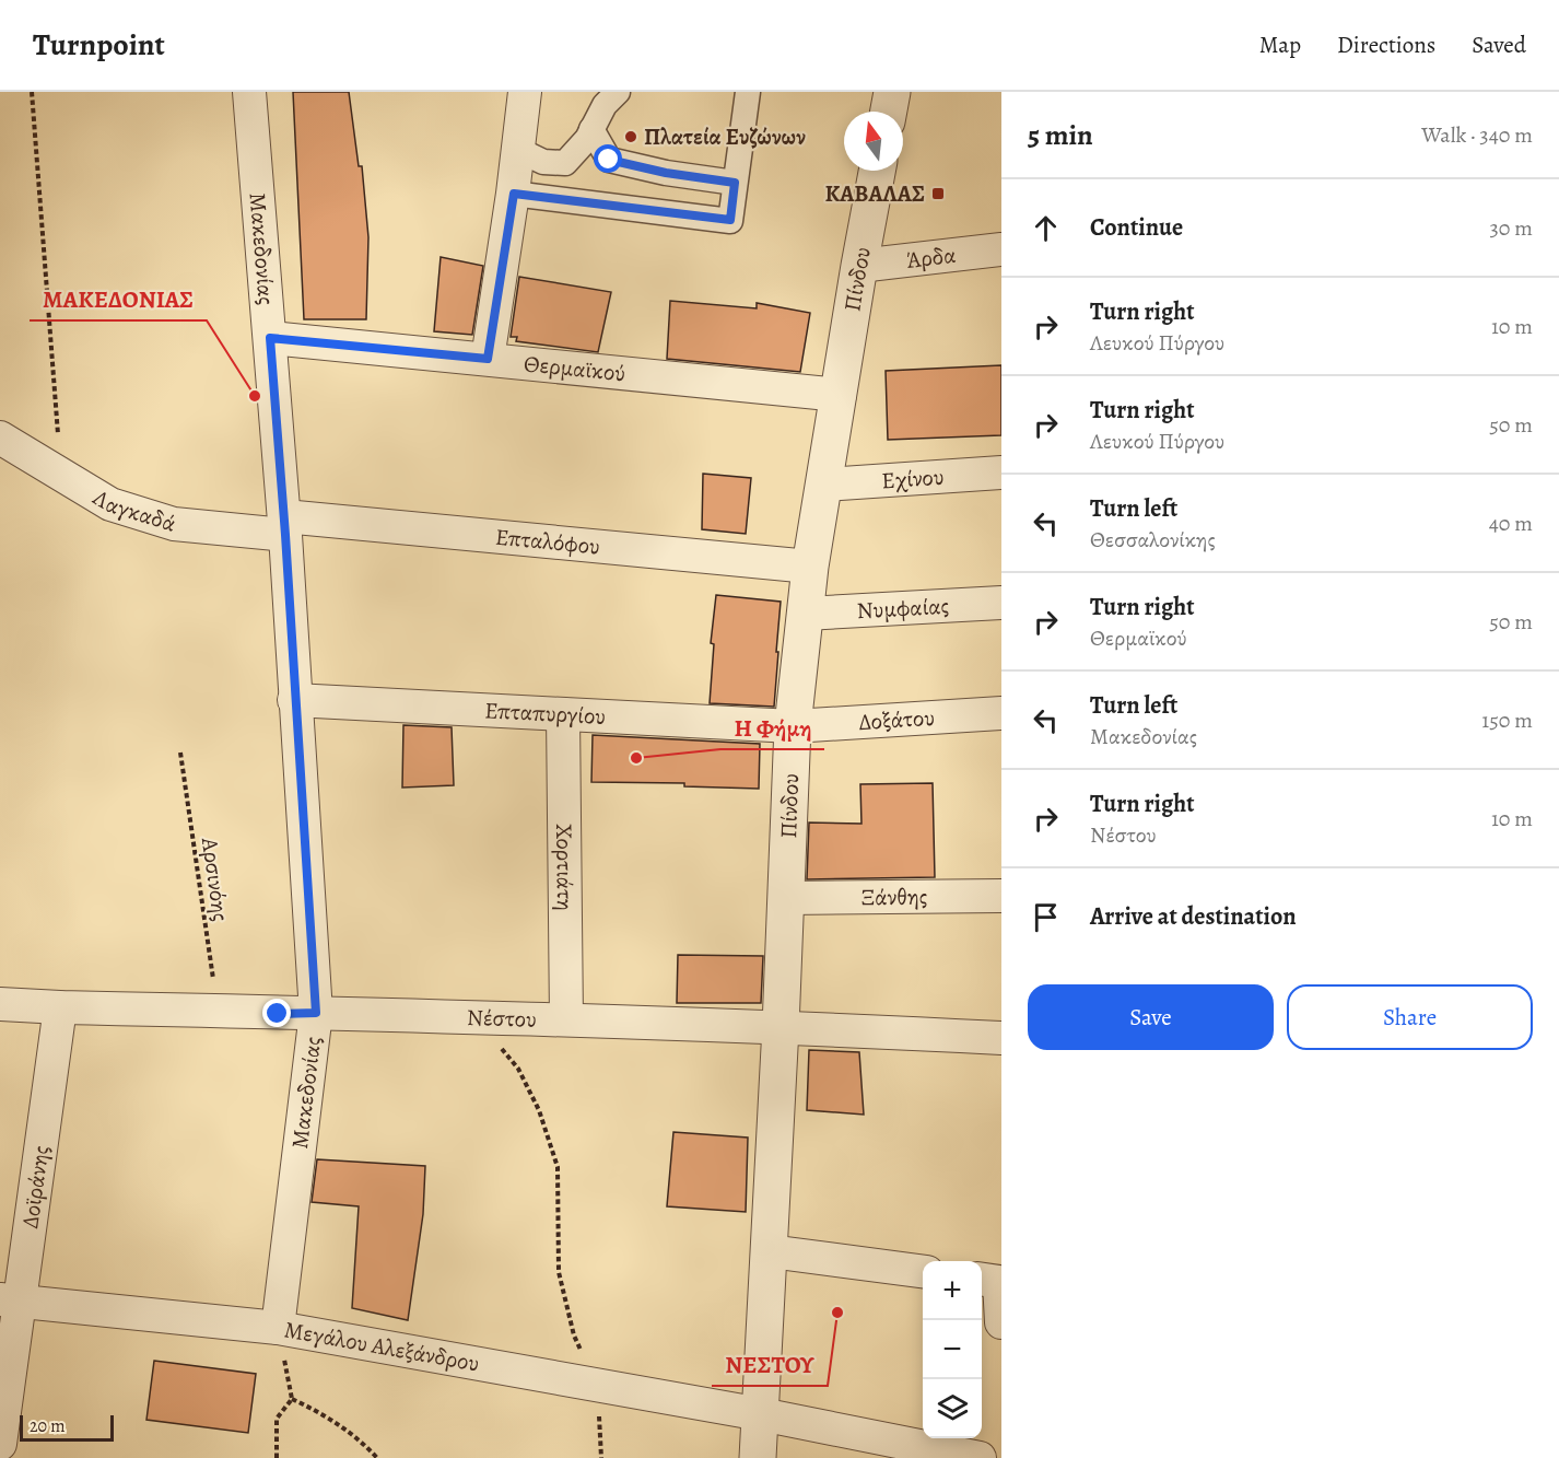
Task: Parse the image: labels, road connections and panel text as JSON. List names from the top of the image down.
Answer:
{
  "streets": {
    "street": [
      "Μακεδονίας",
      "Άρδα",
      "Πίνδου",
      "Θερμαϊκού",
      "Εχίνου",
      "Λαγκαδά",
      "Επταλόφου",
      "Νυμφαίας",
      "Επταπυργίου",
      "Δοξάτου",
      "Χορτιάτη",
      "Ξάνθης",
      "Νέστου",
      "Δοϊράνης",
      "Μεγάλου Αλεξάνδρου"
    ],
    "path": ["Αρσινόης"]
  },
  "crossings": [
    ["Μακεδονίας", "Θερμαϊκού"],
    ["Μακεδονίας", "Λαγκαδά"],
    ["Μακεδονίας", "Επταλόφου"],
    ["Μακεδονίας", "Επταπυργίου"],
    ["Μακεδονίας", "Νέστου"],
    ["Μακεδονίας", "Μεγάλου Αλεξάνδρου"],
    ["Άρδα", "Πίνδου"],
    ["Πίνδου", "Θερμαϊκού"],
    ["Πίνδου", "Εχίνου"],
    ["Πίνδου", "Επταλόφου"],
    ["Πίνδου", "Νυμφαίας"],
    ["Πίνδου", "Επταπυργίου"],
    ["Πίνδου", "Δοξάτου"],
    ["Πίνδου", "Ξάνθης"],
    ["Πίνδου", "Νέστου"],
    ["Πίνδου", "Μεγάλου Αλεξάνδρου"],
    ["Λαγκαδά", "Επταλόφου"],
    ["Επταπυργίου", "Δοξάτου"],
    ["Επταπυργίου", "Χορτιάτη"],
    ["Χορτιάτη", "Νέστου"],
    ["Αρσινόης", "Νέστου"],
    ["Νέστου", "Δοϊράνης"],
    ["Δοϊράνης", "Μεγάλου Αλεξάνδρου"]
  ],
  "places": {
    "other": [
      "Πλατεία Ευζώνων",
      "ΜΑΚΕΔΟΝΙΑΣ",
      "Η Φήμη",
      "ΝΕΣΤΟΥ"
    ],
    "transit": ["ΚΑΒΑΛΑΣ"]
  },
  "scale_bar": "20 m",
  "north": "top",
  "page": {
    "header": "Turnpoint",
    "nav": ["Map", "Directions", "Saved"],
    "heading": ["5 min", "Walk · 340 m"],
    "list": [
      ["Continue", "30 m"],
      ["Turn right", "Λευκού Πύργου", "10 m"],
      ["Turn right", "Λευκού Πύργου", "50 m"],
      ["Turn left", "Θεσσαλονίκης", "40 m"],
      ["Turn right", "Θερμαϊκού", "50 m"],
      ["Turn left", "Μακεδονίας", "150 m"],
      ["Turn right", "Νέστου", "10 m"],
      "Arrive at destination"
    ],
    "buttons": ["Save", "Share"],
    "map_buttons": ["+", "−"],
    "scale": "20 m"
  }
}
